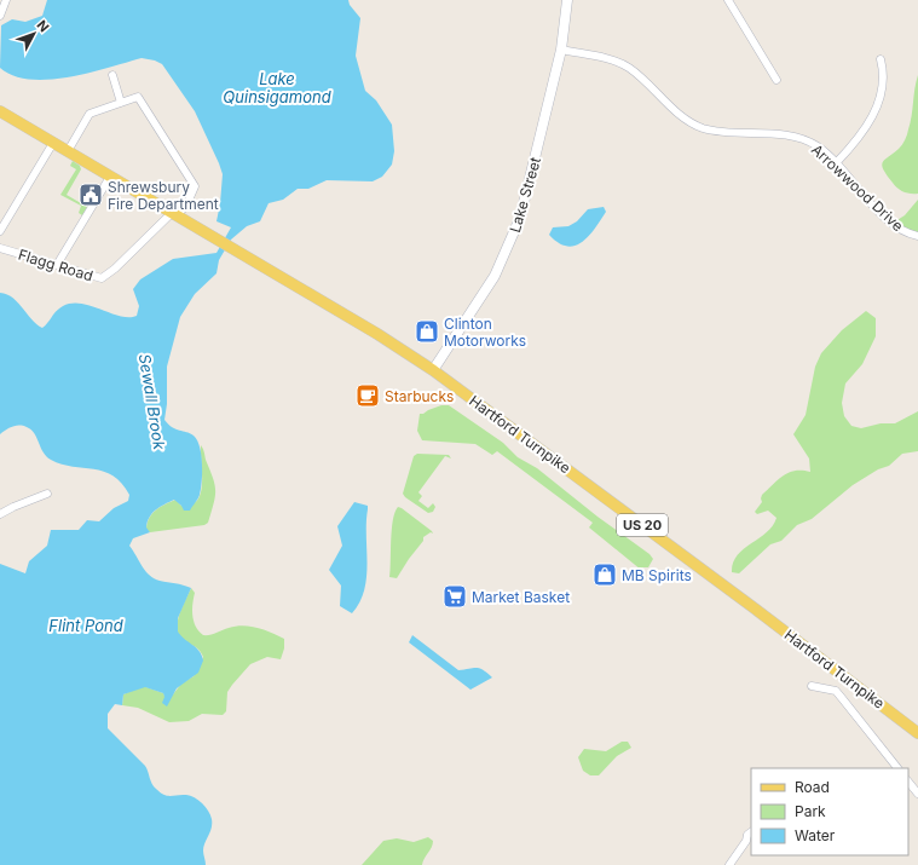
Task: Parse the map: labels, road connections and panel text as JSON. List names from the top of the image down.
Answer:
{
  "streets": {
    "main road": ["Lake Street", "Hartford Turnpike", "US 20"],
    "street": ["Arrowwood Drive", "Flagg Road"]
  },
  "crossings": [
    ["Arrowwood Drive", "Lake Street"],
    ["Lake Street", "Hartford Turnpike"],
    ["Flagg Road", "Hartford Turnpike"]
  ],
  "water": ["Lake Quinsigamond", "Sewall Brook", "Flint Pond"],
  "places": {
    "public building": ["Shrewsbury Fire Department"],
    "shop": ["Clinton Motorworks", "MB Spirits"],
    "cafe": ["Starbucks"],
    "supermarket": ["Market Basket"]
  },
  "legend": ["Road", "Park", "Water"],
  "north": "top right"
}
